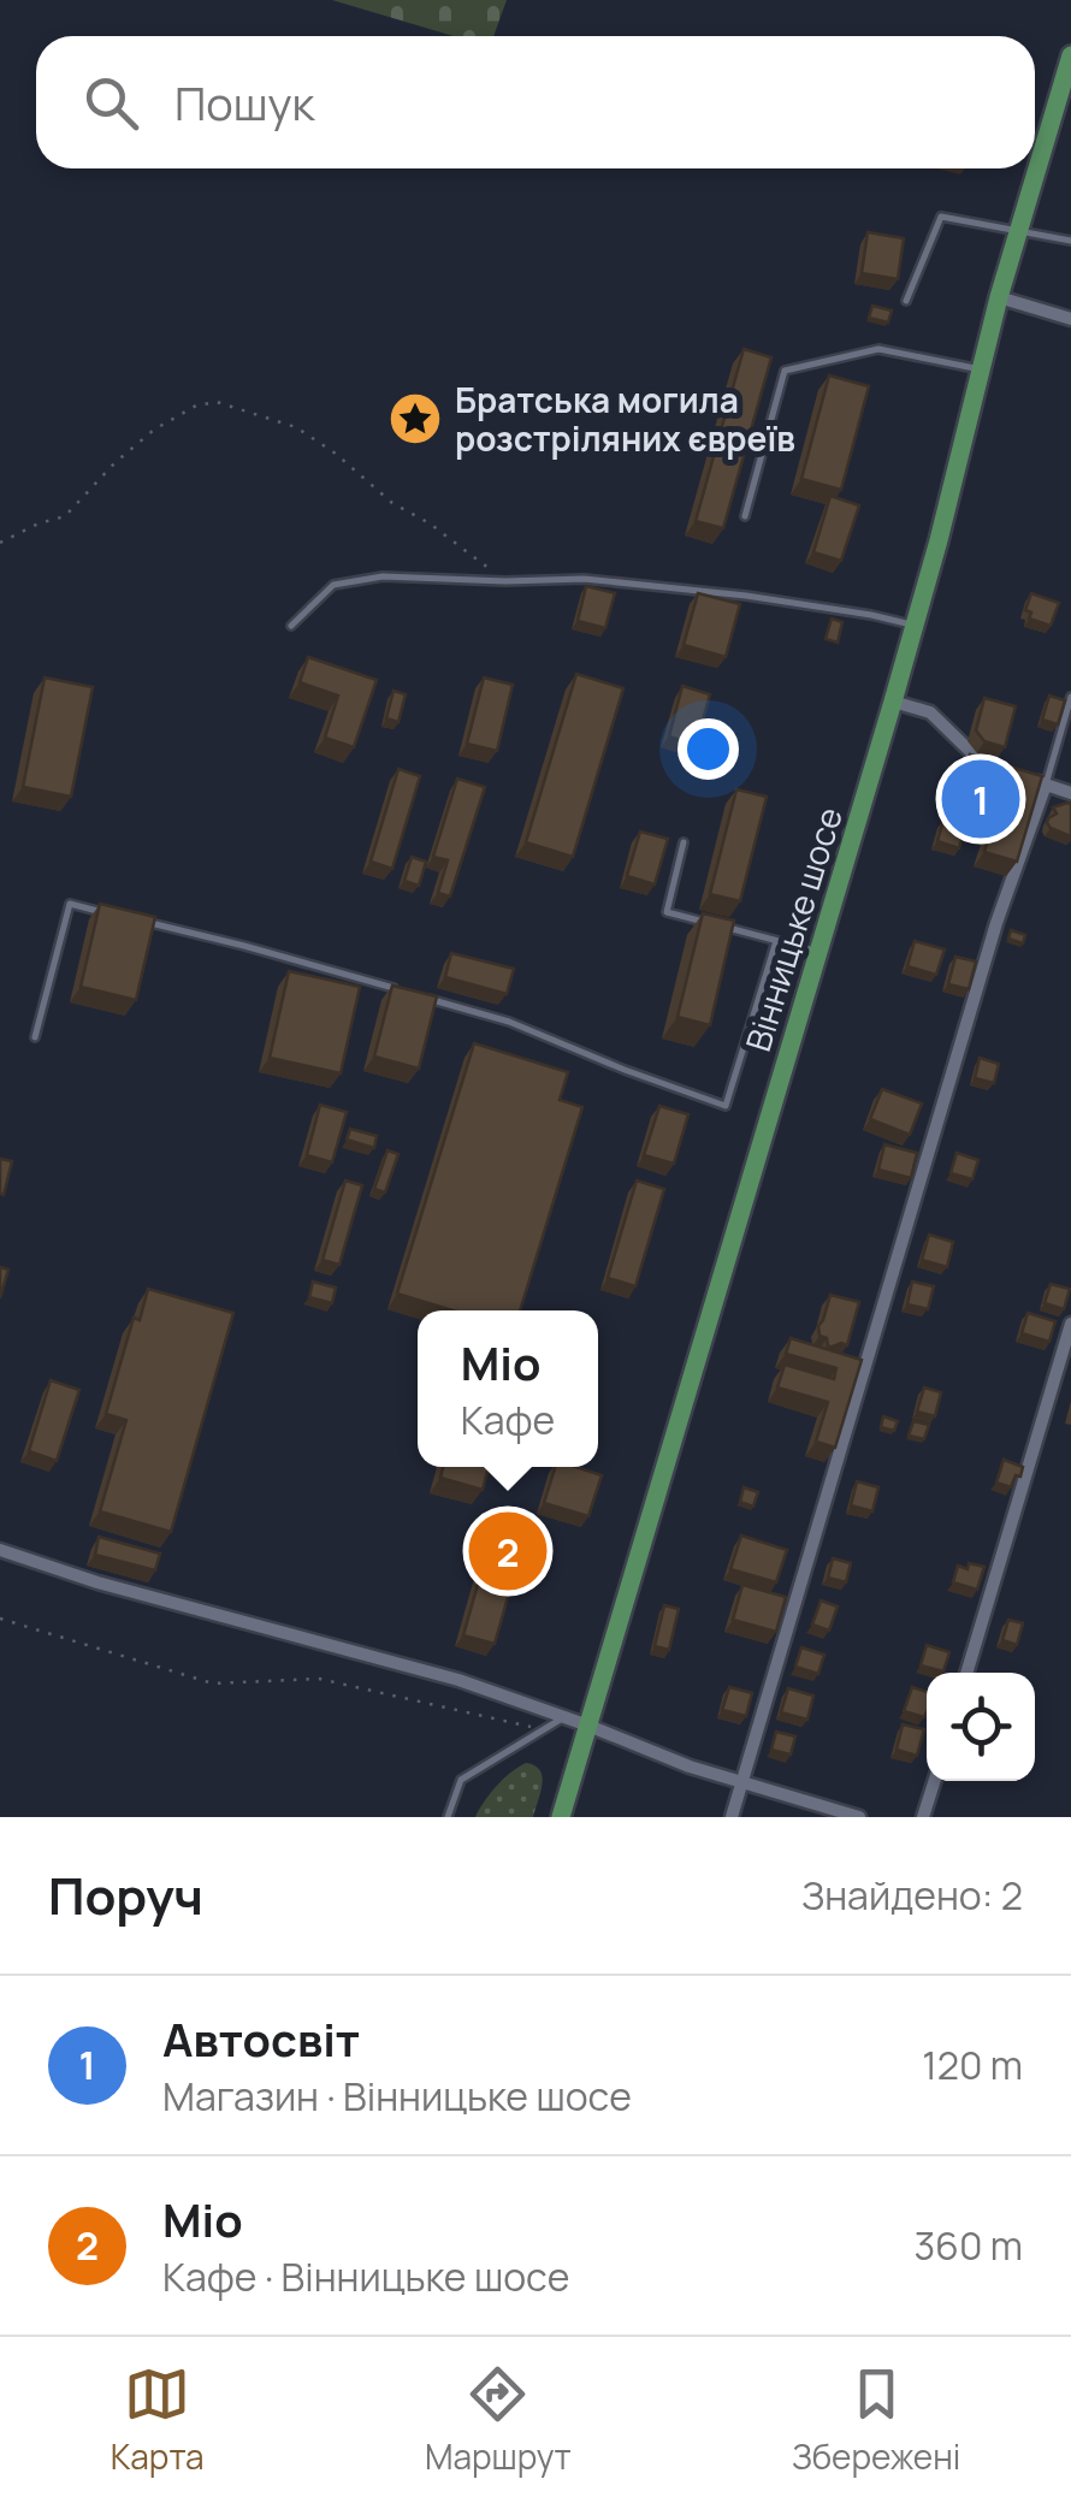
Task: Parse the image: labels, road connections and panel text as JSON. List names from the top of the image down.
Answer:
{
  "streets": {
    "main road": ["Вінницьке шосе"]
  },
  "places": {
    "place": ["Братська могила розстріляних євреїв"]
  },
  "page": {
    "search": "Пошук",
    "pins": ["1", "2"],
    "popup": ["Міо", "Кафе"],
    "heading": ["Поруч", "Знайдено: 2"],
    "list": [
      {
        "mark": "1",
        "name": "Автосвіт",
        "note": "Магазин · Вінницьке шосе",
        "value": "120 m"
      },
      {
        "mark": "2",
        "name": "Міо",
        "note": "Кафе · Вінницьке шосе",
        "value": "360 m"
      }
    ],
    "nav": ["Карта", "Маршрут", "Збережені"]
  }
}
